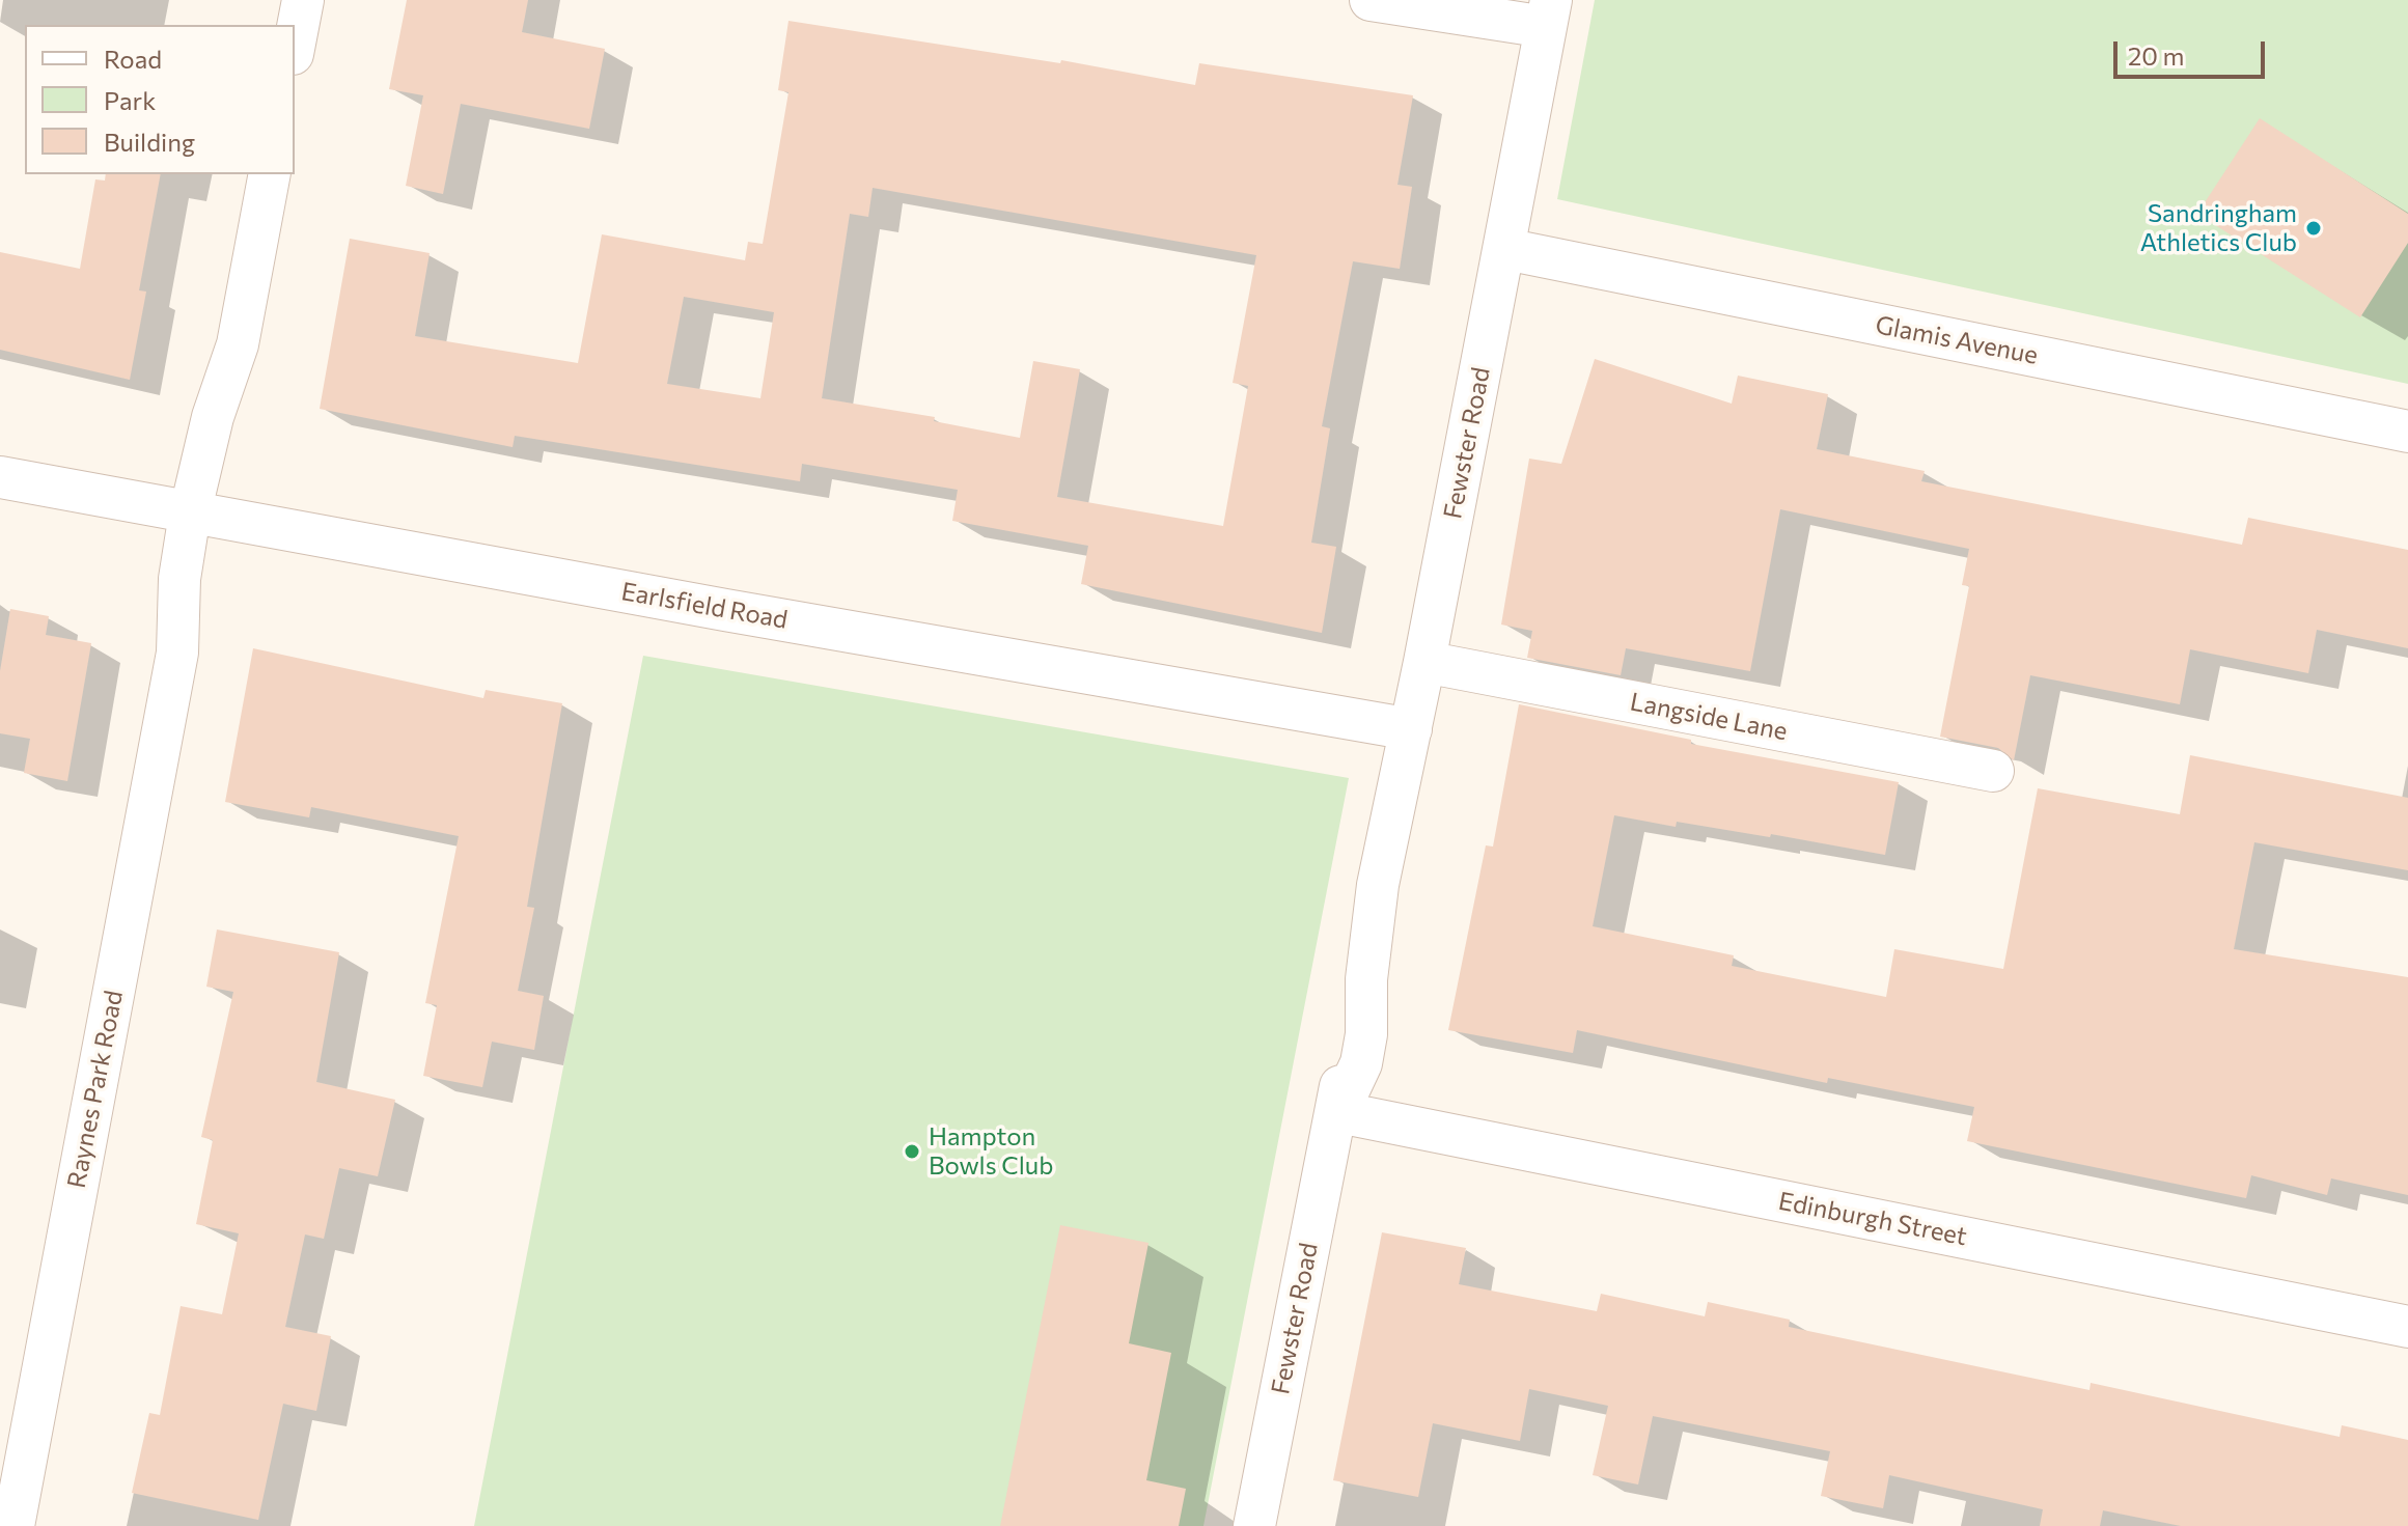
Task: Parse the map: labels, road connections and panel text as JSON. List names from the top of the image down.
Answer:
{
  "streets": {
    "street": [
      "Glamis Avenue",
      "Fewster Road",
      "Earlsfield Road",
      "Langside Lane",
      "Raynes Park Road",
      "Edinburgh Street"
    ]
  },
  "crossings": [
    ["Glamis Avenue", "Fewster Road"],
    ["Fewster Road", "Earlsfield Road"],
    ["Fewster Road", "Langside Lane"],
    ["Fewster Road", "Edinburgh Street"],
    ["Earlsfield Road", "Raynes Park Road"]
  ],
  "places": ["Sandringham Athletics Club", "Hampton Bowls Club"],
  "legend": ["Road", "Park", "Building"],
  "scale_bar": "20 m"
}
